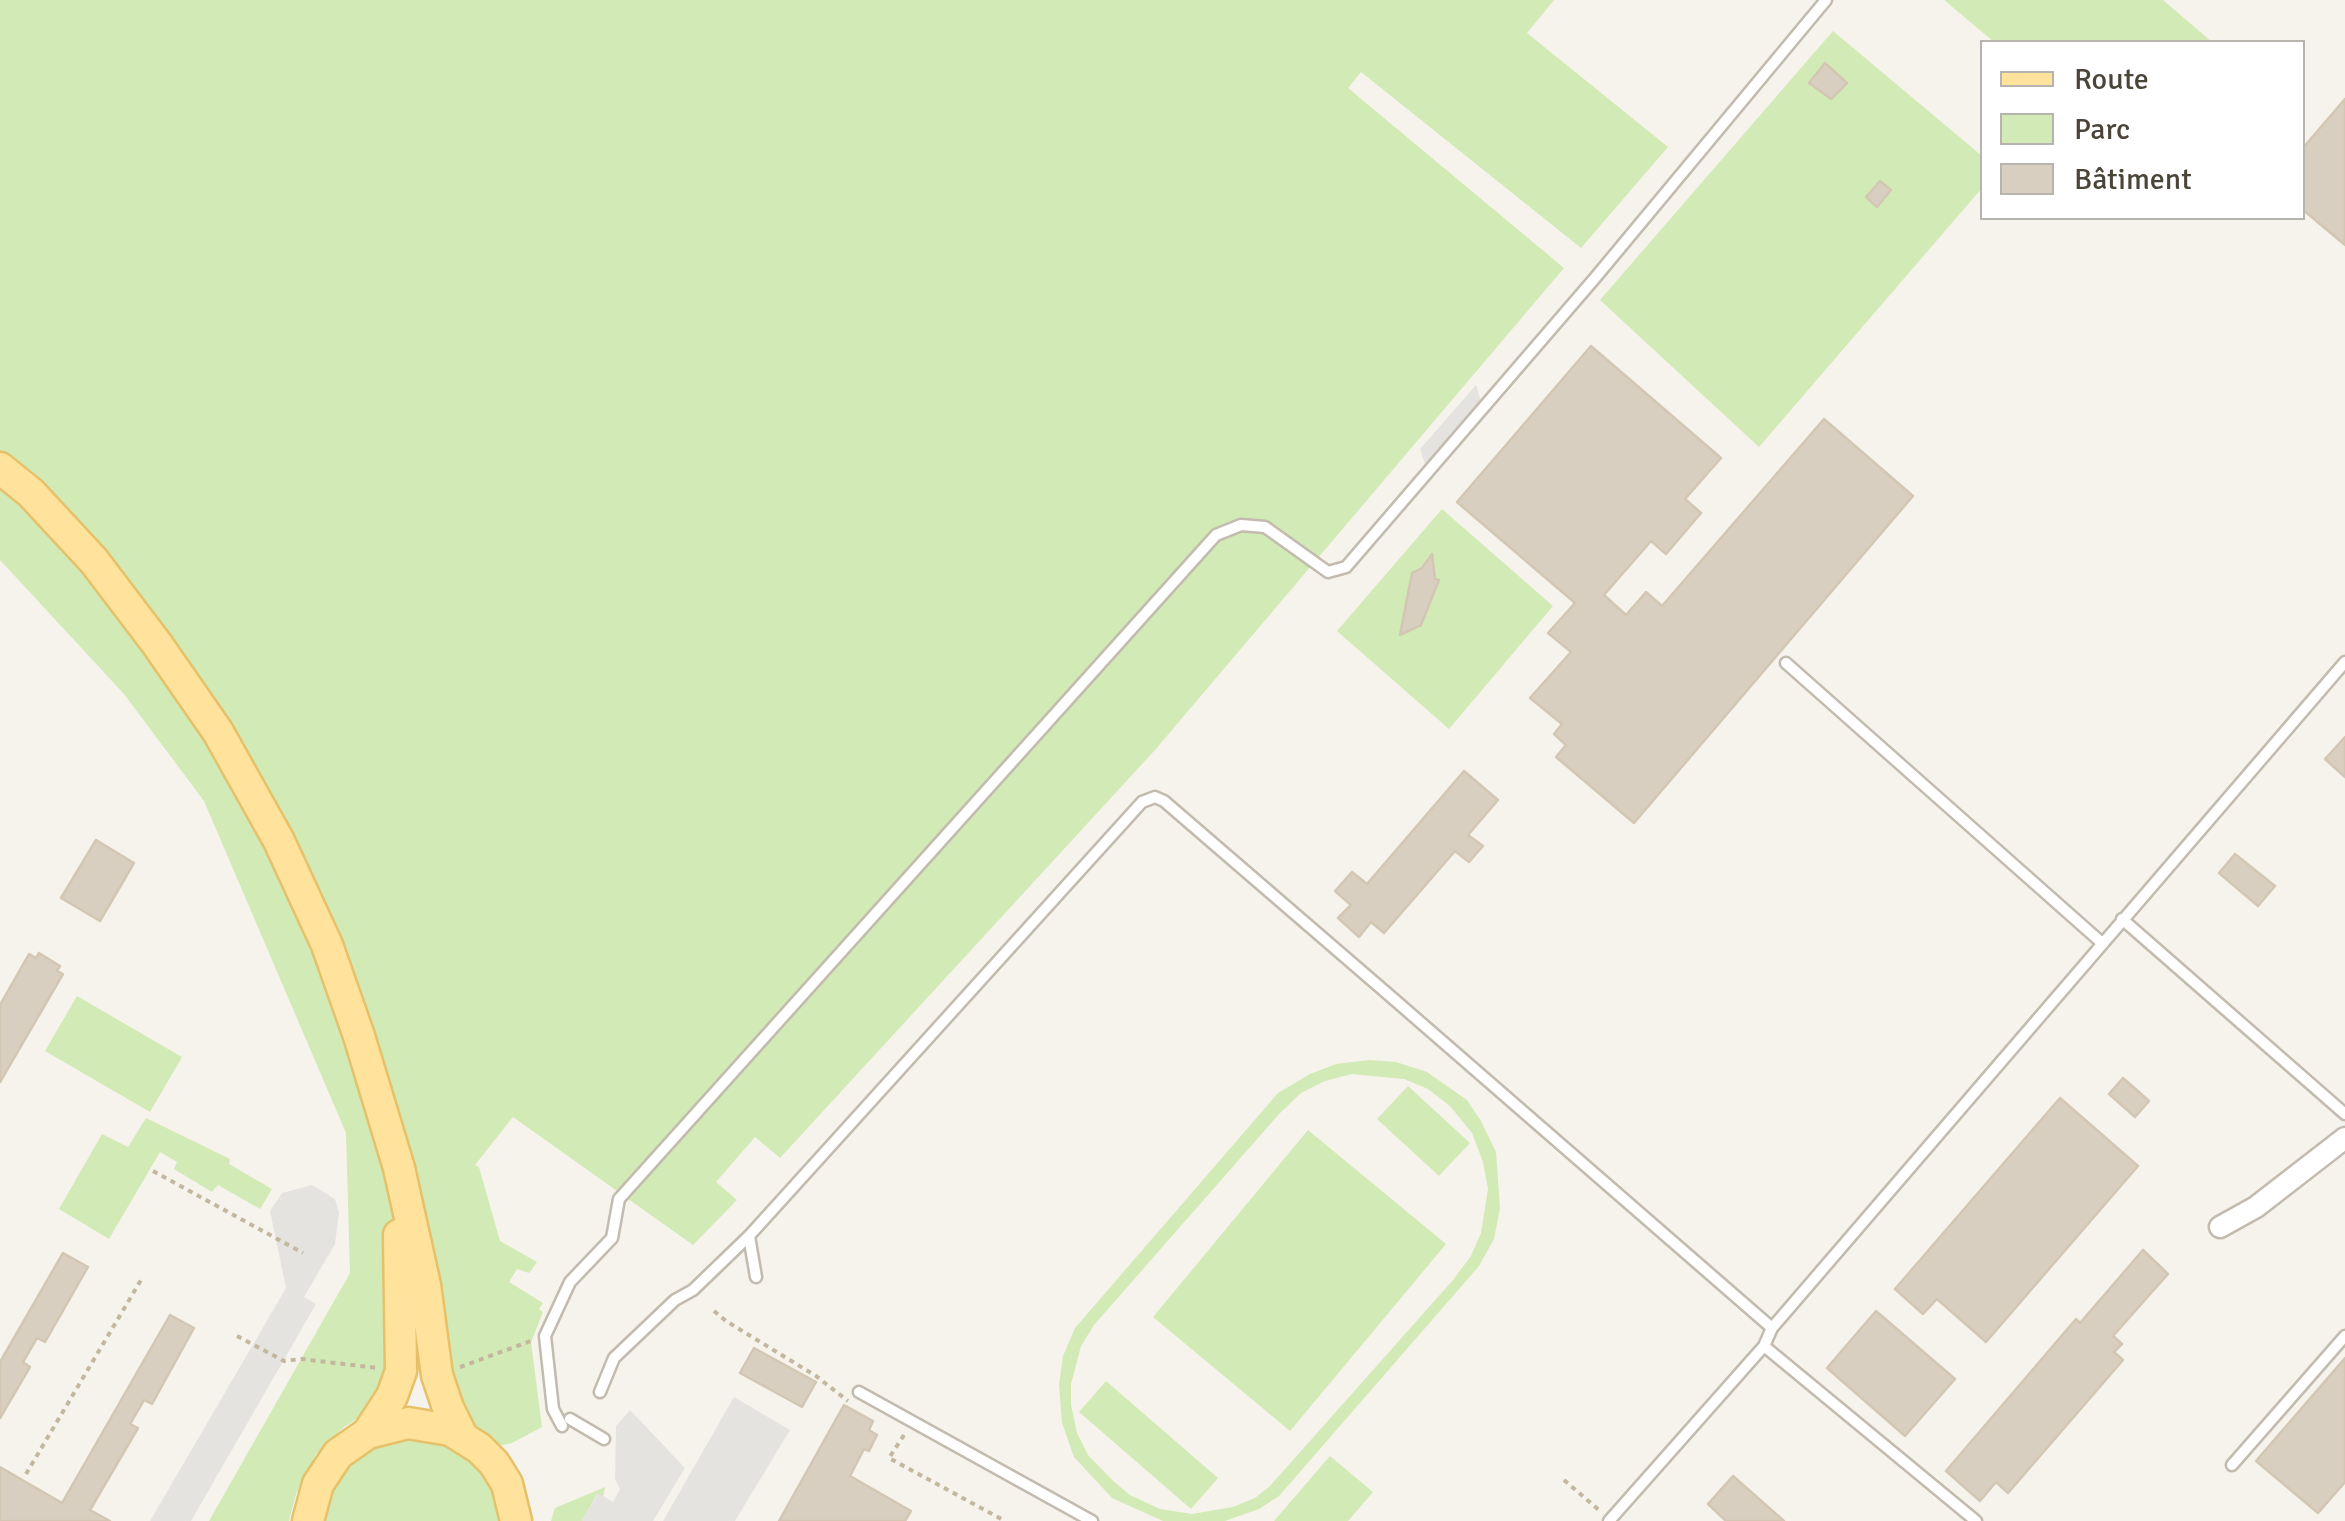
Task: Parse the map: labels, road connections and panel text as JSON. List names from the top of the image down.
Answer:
{
  "legend": ["Route", "Parc", "Bâtiment"]
}
